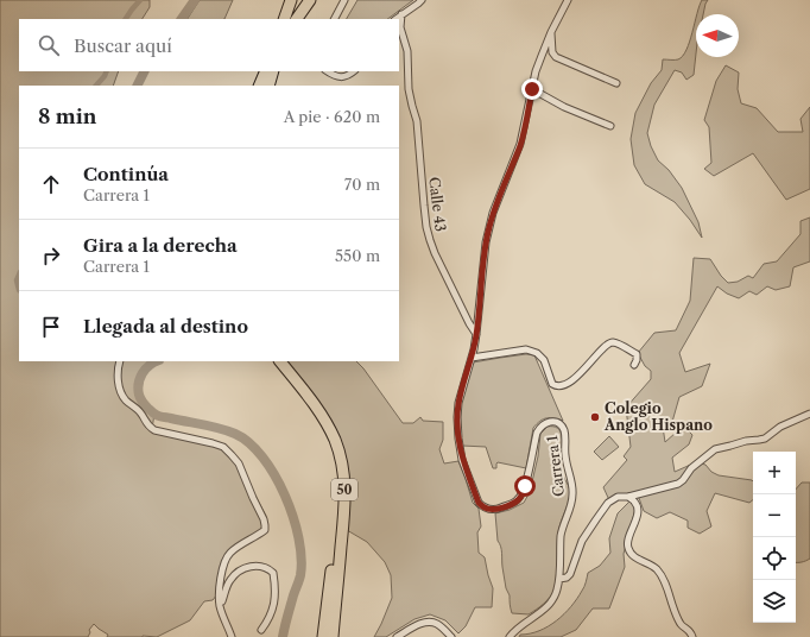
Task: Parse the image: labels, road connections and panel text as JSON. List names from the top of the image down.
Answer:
{
  "streets": {
    "highway": ["50"],
    "street": ["Calle 43", "Carrera 1"]
  },
  "crossings": [
    ["Calle 43", "Carrera 1"]
  ],
  "places": ["Colegio Anglo Hispano"],
  "north": "left",
  "page": {
    "search": "Buscar aquí",
    "heading": ["8 min", "A pie · 620 m"],
    "list": [
      ["Continúa", "Carrera 1", "70 m"],
      ["Gira a la derecha", "Carrera 1", "550 m"],
      "Llegada al destino"
    ],
    "map_buttons": ["+", "−"]
  }
}
